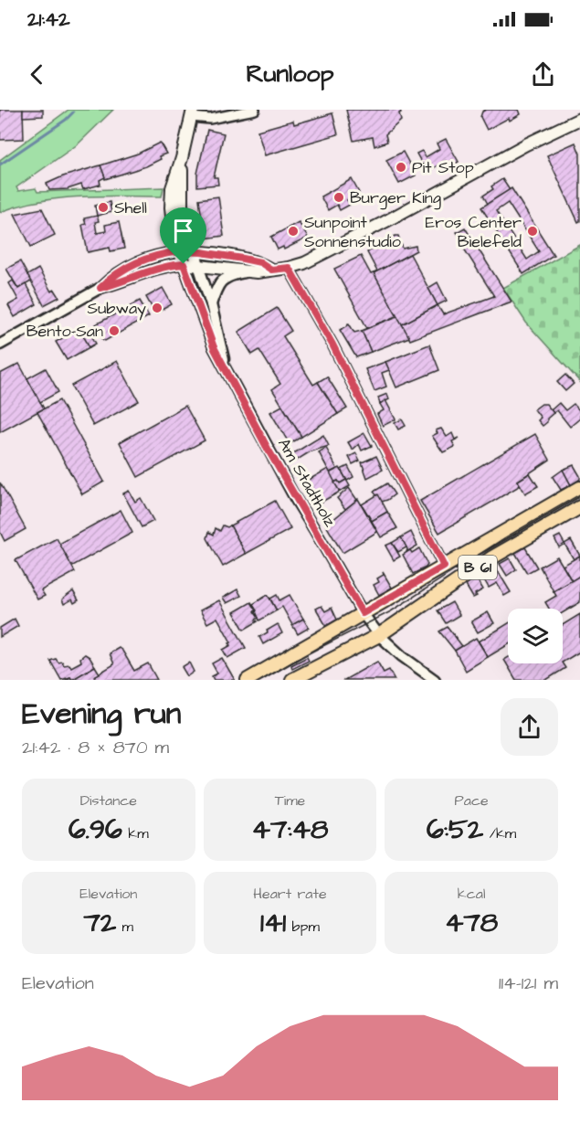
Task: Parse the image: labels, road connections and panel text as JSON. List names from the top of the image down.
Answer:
{
  "streets": {
    "main road": ["Am Stadtholz", "B 61"]
  },
  "crossings": [
    ["Am Stadtholz", "B 61"]
  ],
  "places": [
    "Pit Stop",
    "Burger King",
    "Shell",
    "Sunpoint Sonnenstudio",
    "Eros Center Bielefeld",
    "Subway",
    "Bento-San"
  ],
  "page": {
    "status": "21:42",
    "header": "Runloop",
    "heading": ["Evening run", "21:42 · 8 × 870 m"],
    "stats": [
      ["Distance", "6.96 km"],
      ["Time", "47:48"],
      ["Pace", "6:52 /km"],
      ["Elevation", "72 m"],
      ["Heart rate", "141 bpm"],
      ["kcal", "478"]
    ],
    "chart": ["Elevation", "114–121 m"]
  }
}
